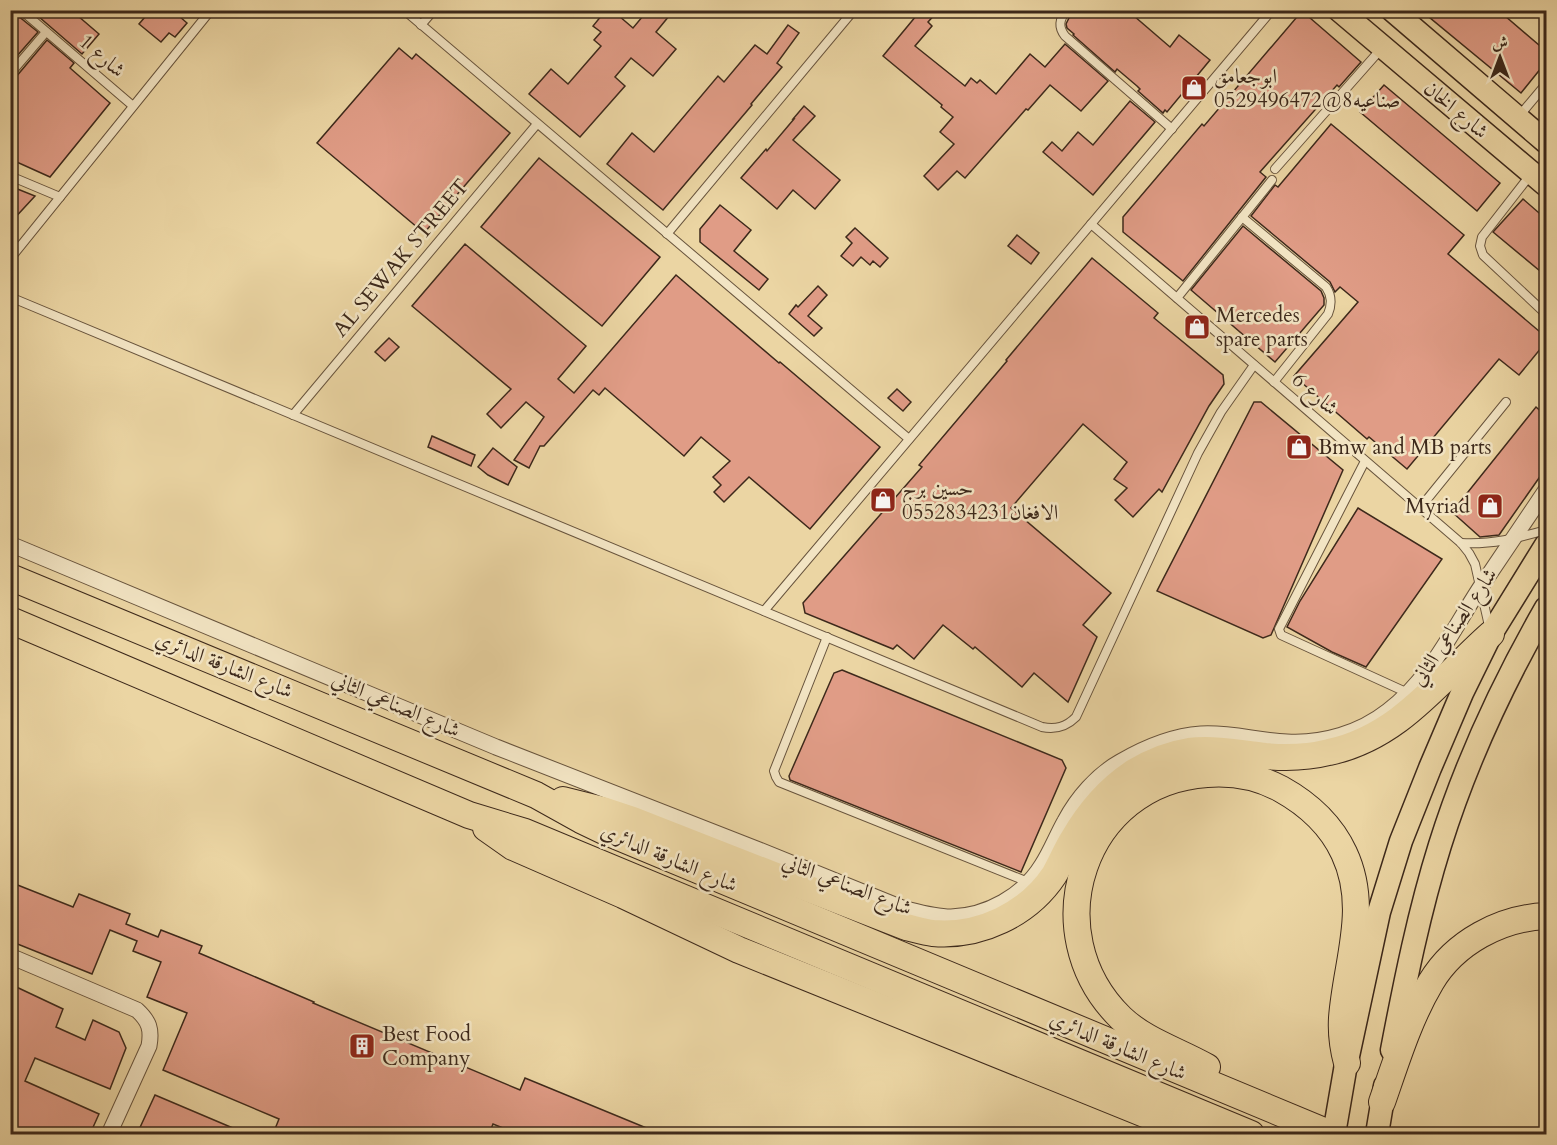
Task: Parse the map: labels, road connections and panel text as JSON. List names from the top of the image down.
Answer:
{
  "streets": {
    "highway": ["شارع الشارقة الدائري"],
    "main road": ["شارع الخان", "شارع الصناعي الثاني"],
    "lane": ["شارع 1", "AL SEWAK STREET", "شارع 6"]
  },
  "crossings": [
    ["شارع 6", "شارع الصناعي الثاني"],
    ["شارع الصناعي الثاني", "شارع الشارقة الدائري"]
  ],
  "places": {
    "shop": [
      "ابوجعامق صناعيه8@0529496472",
      "Mercedes spare parts",
      "Bmw and MB parts",
      "حسين برج الافغان0552834231",
      "Myriad"
    ],
    "building": ["Best Food Company"]
  },
  "north": "top"
}
